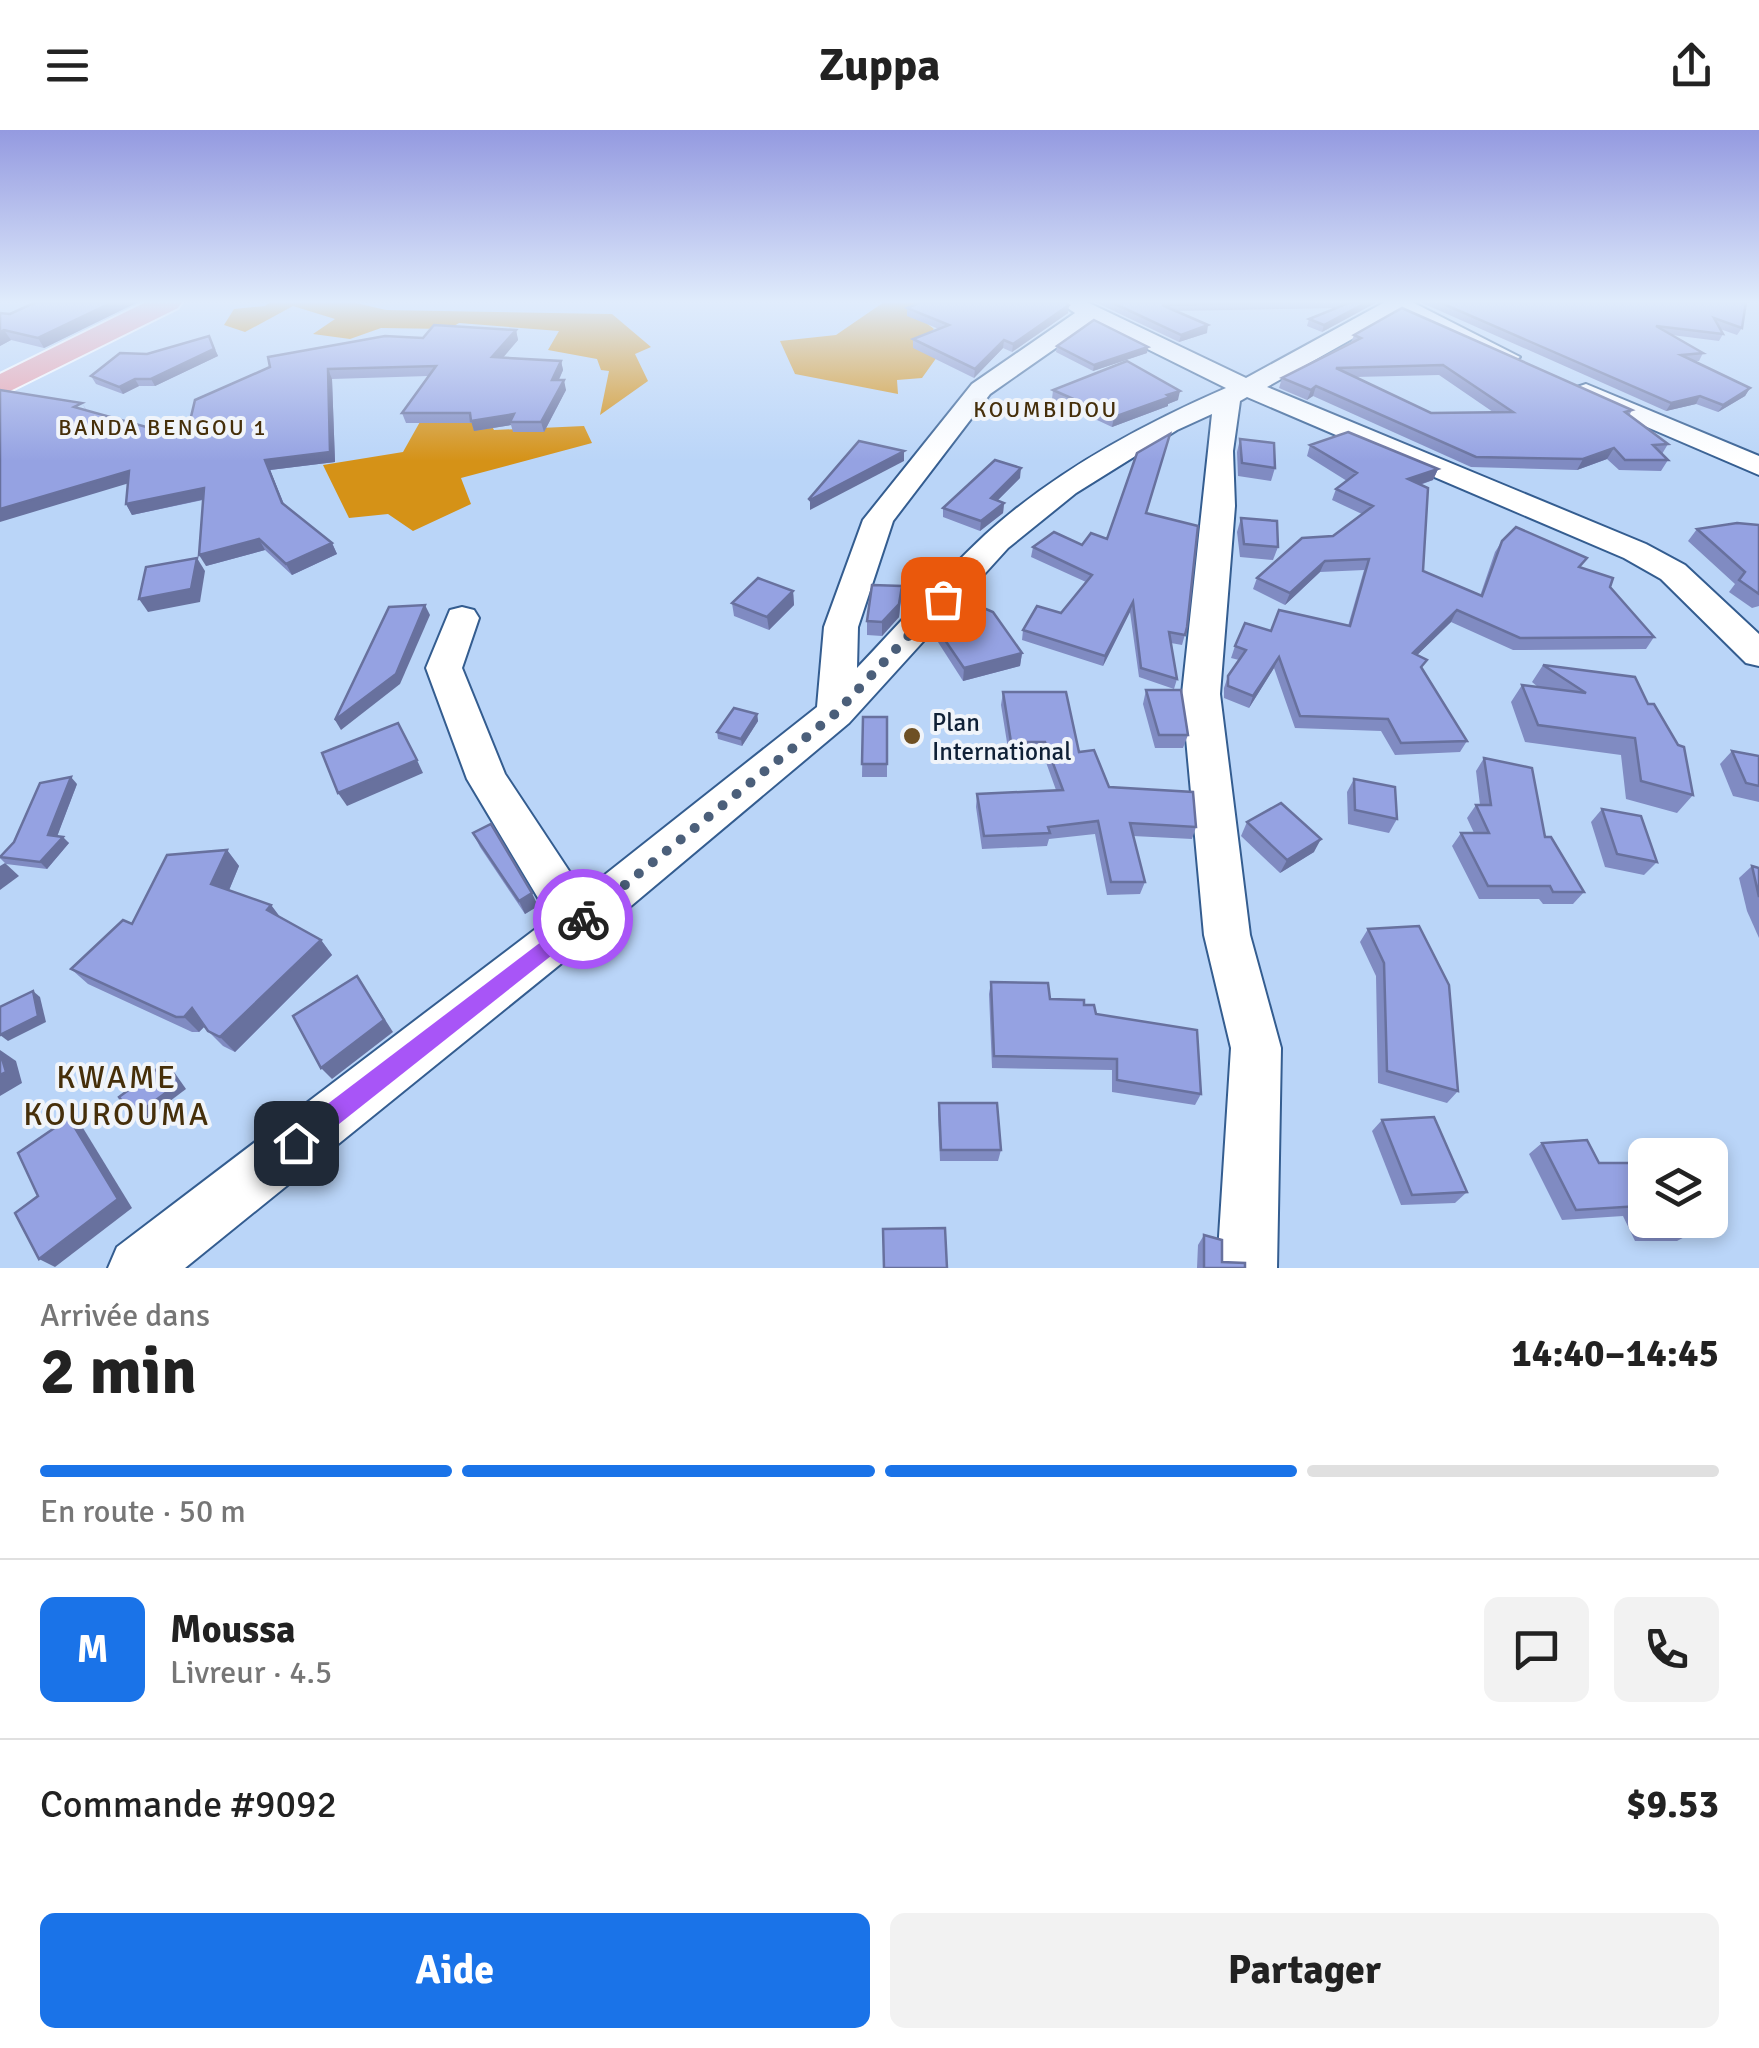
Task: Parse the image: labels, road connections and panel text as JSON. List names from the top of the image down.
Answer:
{
  "districts": ["KOUMBIDOU", "BANDA BENGOU 1", "KWAME KOUROUMA"],
  "places": ["Plan International"],
  "page": {
    "header": "Zuppa",
    "heading": ["2 min", "Arrivée dans", "14:40–14:45"],
    "panel": [
      "Moussa",
      "Livreur · 4.5",
      "Commande #9092",
      "$9.53"
    ],
    "bar": "En route · 50 m",
    "round": "M",
    "buttons": ["Aide", "Partager"]
  }
}
